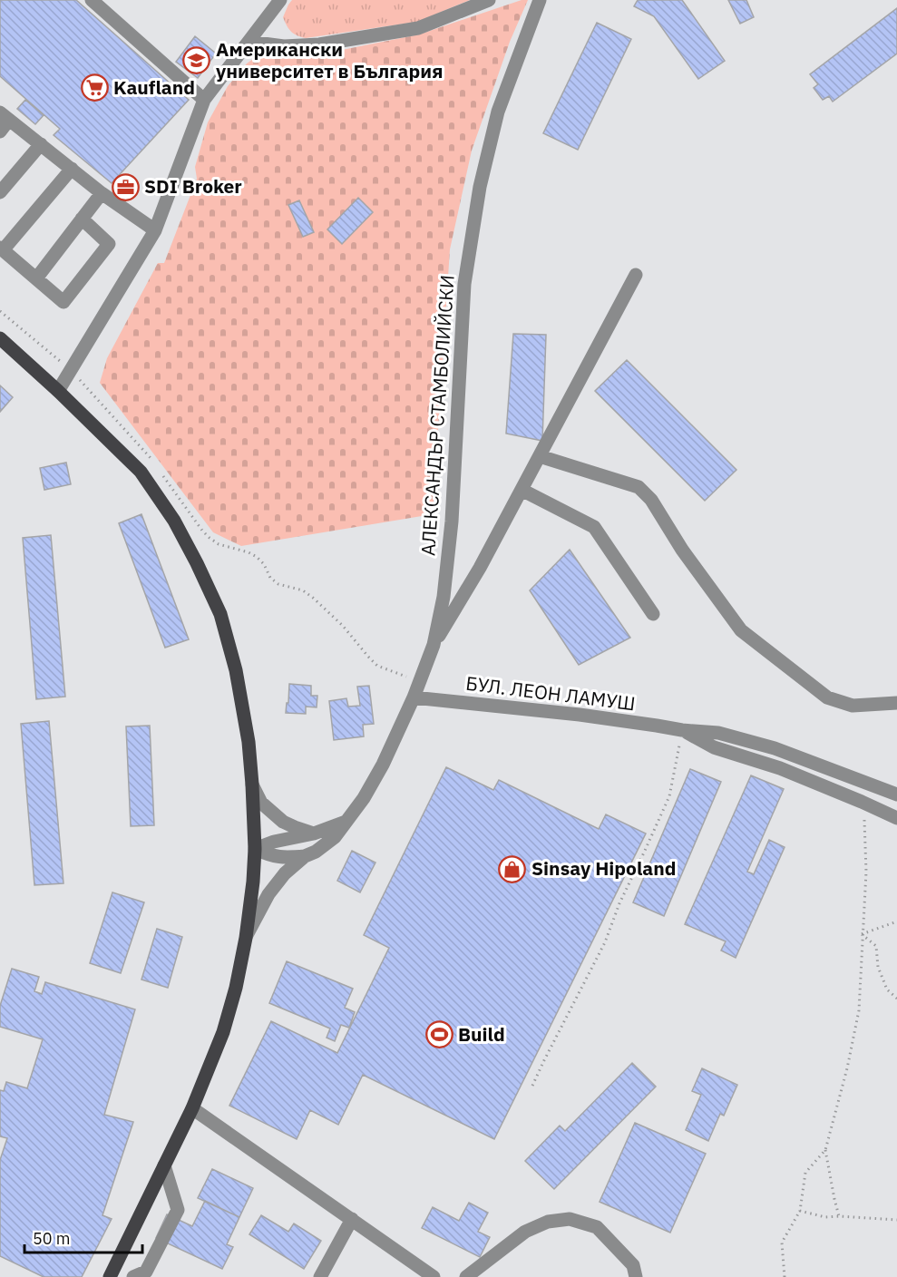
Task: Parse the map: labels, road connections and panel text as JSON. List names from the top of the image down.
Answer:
{
  "streets": {
    "street": ["АЛЕКСАНДЪР СТАМБОЛИЙСКИ", "БУЛ. ЛЕОН ЛАМУШ"]
  },
  "crossings": [
    ["АЛЕКСАНДЪР СТАМБОЛИЙСКИ", "БУЛ. ЛЕОН ЛАМУШ"]
  ],
  "places": {
    "school or university": ["Американски университет в България"],
    "supermarket": ["Kaufland"],
    "office": ["SDI Broker"],
    "shop": ["Sinsay Hipoland"],
    "sports": ["Build"]
  },
  "scale_bar": "50 m"
}
